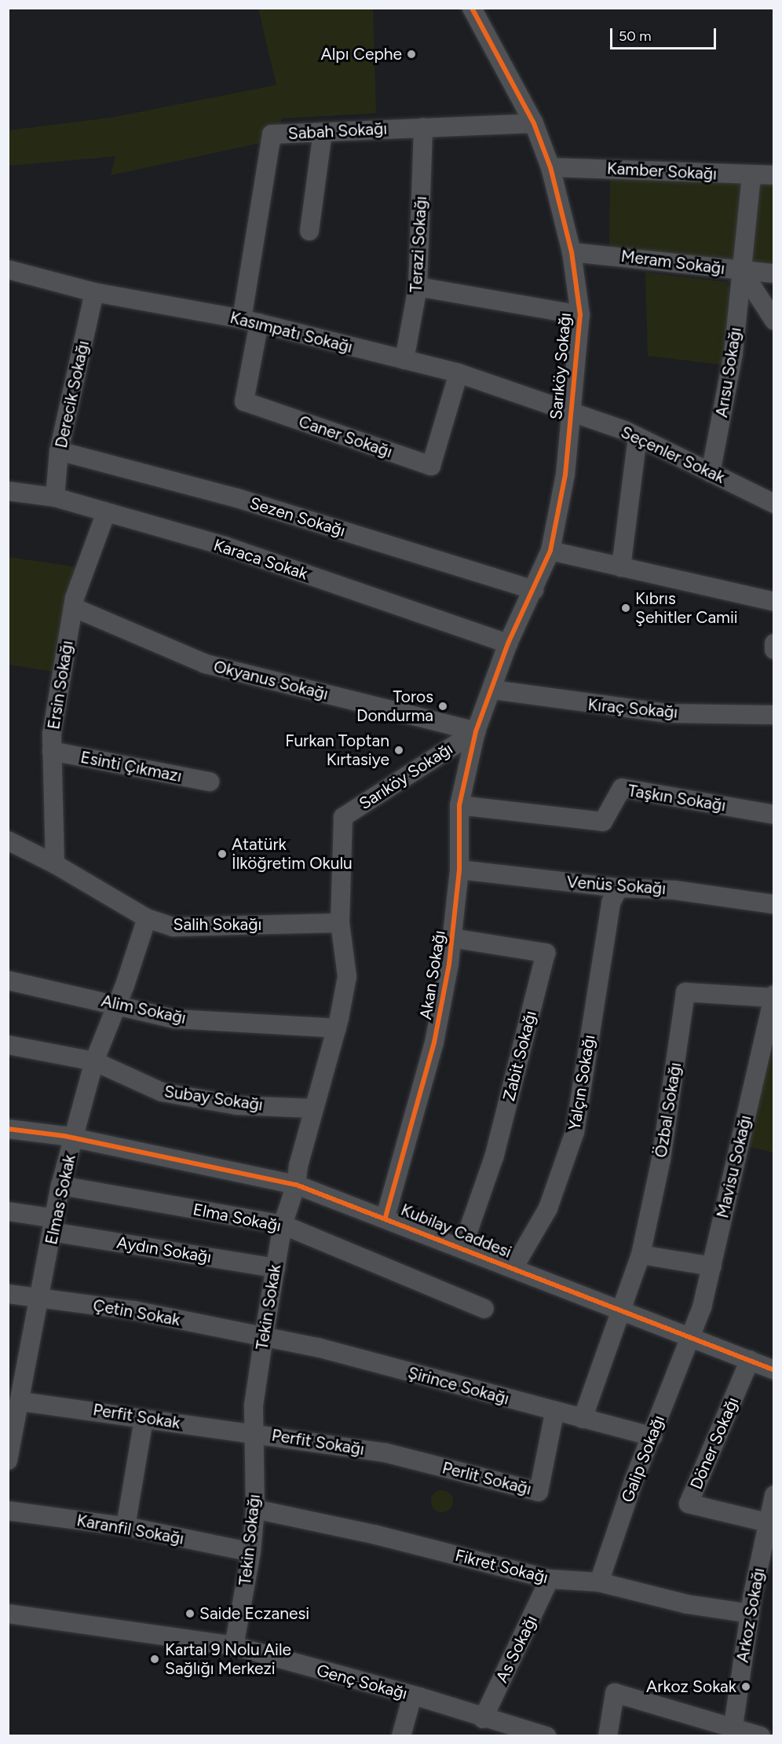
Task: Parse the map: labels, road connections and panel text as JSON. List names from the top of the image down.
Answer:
{
  "streets": {
    "street": [
      "Sabah Sokağı",
      "Kamber Sokağı",
      "Terazi Sokağı",
      "Meram Sokağı",
      "Kasımpatı Sokağı",
      "Sarıköy Sokağı",
      "Arısu Sokağı",
      "Derecik Sokağı",
      "Caner Sokağı",
      "Seçenler Sokak",
      "Sezen Sokağı",
      "Karaca Sokak",
      "Okyanus Sokağı",
      "Ersin Sokağı",
      "Kıraç Sokağı",
      "Esinti Çıkmazı",
      "Taşkın Sokağı",
      "Venüs Sokağı",
      "Salih Sokağı",
      "Akan Sokağı",
      "Alim Sokağı",
      "Zabit Sokağı",
      "Yalçın Sokağı",
      "Subay Sokağı",
      "Özbal Sokağı",
      "Mavisu Sokağı",
      "Elmas Sokak",
      "Elma Sokağı",
      "Kubilay Caddesi",
      "Aydın Sokağı",
      "Tekin Sokak",
      "Çetin Sokak",
      "Şirince Sokağı",
      "Perfit Sokak",
      "Perfit Sokağı",
      "Döner Sokağı",
      "Galip Sokağı",
      "Perlit Sokağı",
      "Karanfil Sokağı",
      "Tekin Sokağı",
      "Fikret Sokağı",
      "Arkoz Sokağı",
      "As Sokağı",
      "Genç Sokağı"
    ]
  },
  "crossings": [
    ["Sabah Sokağı", "Terazi Sokağı"],
    ["Sabah Sokağı", "Kasımpatı Sokağı"],
    ["Sabah Sokağı", "Sarıköy Sokağı"],
    ["Sabah Sokağı", "Caner Sokağı"],
    ["Kamber Sokağı", "Sarıköy Sokağı"],
    ["Kamber Sokağı", "Arısu Sokağı"],
    ["Terazi Sokağı", "Kasımpatı Sokağı"],
    ["Meram Sokağı", "Sarıköy Sokağı"],
    ["Meram Sokağı", "Arısu Sokağı"],
    ["Kasımpatı Sokağı", "Sarıköy Sokağı"],
    ["Kasımpatı Sokağı", "Derecik Sokağı"],
    ["Kasımpatı Sokağı", "Caner Sokağı"],
    ["Kasımpatı Sokağı", "Seçenler Sokak"],
    ["Sarıköy Sokağı", "Seçenler Sokak"],
    ["Sarıköy Sokağı", "Sezen Sokağı"],
    ["Sarıköy Sokağı", "Karaca Sokak"],
    ["Sarıköy Sokağı", "Okyanus Sokağı"],
    ["Sarıköy Sokağı", "Kıraç Sokağı"],
    ["Sarıköy Sokağı", "Salih Sokağı"],
    ["Sarıköy Sokağı", "Akan Sokağı"],
    ["Sarıköy Sokağı", "Alim Sokağı"],
    ["Sarıköy Sokağı", "Subay Sokağı"],
    ["Sarıköy Sokağı", "Kubilay Caddesi"],
    ["Sarıköy Sokağı", "Tekin Sokak"],
    ["Arısu Sokağı", "Seçenler Sokak"],
    ["Derecik Sokağı", "Sezen Sokağı"],
    ["Derecik Sokağı", "Karaca Sokak"],
    ["Karaca Sokak", "Ersin Sokağı"],
    ["Okyanus Sokağı", "Ersin Sokağı"],
    ["Okyanus Sokağı", "Akan Sokağı"],
    ["Ersin Sokağı", "Esinti Çıkmazı"],
    ["Ersin Sokağı", "Salih Sokağı"],
    ["Taşkın Sokağı", "Akan Sokağı"],
    ["Venüs Sokağı", "Akan Sokağı"],
    ["Venüs Sokağı", "Yalçın Sokağı"],
    ["Salih Sokağı", "Elmas Sokak"],
    ["Akan Sokağı", "Zabit Sokağı"],
    ["Akan Sokağı", "Kubilay Caddesi"],
    ["Alim Sokağı", "Elmas Sokak"],
    ["Zabit Sokağı", "Kubilay Caddesi"],
    ["Yalçın Sokağı", "Kubilay Caddesi"],
    ["Subay Sokağı", "Elmas Sokak"],
    ["Özbal Sokağı", "Mavisu Sokağı"],
    ["Özbal Sokağı", "Kubilay Caddesi"],
    ["Özbal Sokağı", "Şirince Sokağı"],
    ["Mavisu Sokağı", "Kubilay Caddesi"],
    ["Mavisu Sokağı", "Galip Sokağı"],
    ["Elmas Sokak", "Elma Sokağı"],
    ["Elmas Sokak", "Kubilay Caddesi"],
    ["Elmas Sokak", "Aydın Sokağı"],
    ["Elmas Sokak", "Çetin Sokak"],
    ["Elmas Sokak", "Perfit Sokak"],
    ["Elma Sokağı", "Tekin Sokak"],
    ["Kubilay Caddesi", "Tekin Sokak"],
    ["Kubilay Caddesi", "Döner Sokağı"],
    ["Kubilay Caddesi", "Galip Sokağı"],
    ["Aydın Sokağı", "Tekin Sokak"],
    ["Tekin Sokak", "Çetin Sokak"],
    ["Tekin Sokak", "Şirince Sokağı"],
    ["Tekin Sokak", "Perfit Sokak"],
    ["Tekin Sokak", "Perfit Sokağı"],
    ["Tekin Sokak", "Tekin Sokağı"],
    ["Çetin Sokak", "Şirince Sokağı"],
    ["Şirince Sokağı", "Galip Sokağı"],
    ["Şirince Sokağı", "Perlit Sokağı"],
    ["Perfit Sokak", "Perfit Sokağı"],
    ["Perfit Sokak", "Tekin Sokağı"],
    ["Perfit Sokağı", "Perlit Sokağı"],
    ["Perfit Sokağı", "Tekin Sokağı"],
    ["Döner Sokağı", "Arkoz Sokağı"],
    ["Galip Sokağı", "Fikret Sokağı"],
    ["Karanfil Sokağı", "Tekin Sokağı"],
    ["Tekin Sokağı", "Fikret Sokağı"],
    ["Tekin Sokağı", "Genç Sokağı"],
    ["Fikret Sokağı", "Arkoz Sokağı"],
    ["Fikret Sokağı", "As Sokağı"],
    ["As Sokağı", "Genç Sokağı"]
  ],
  "places": [
    "Alpı Cephe",
    "Kıbrıs Şehitler Camii",
    "Toros Dondurma",
    "Furkan Toptan Kırtasiye",
    "Atatürk İlköğretim Okulu",
    "Saide Eczanesi",
    "Kartal 9 Nolu Aile Sağlığı Merkezi",
    "Arkoz Sokak"
  ],
  "scale_bar": "50 m"
}
